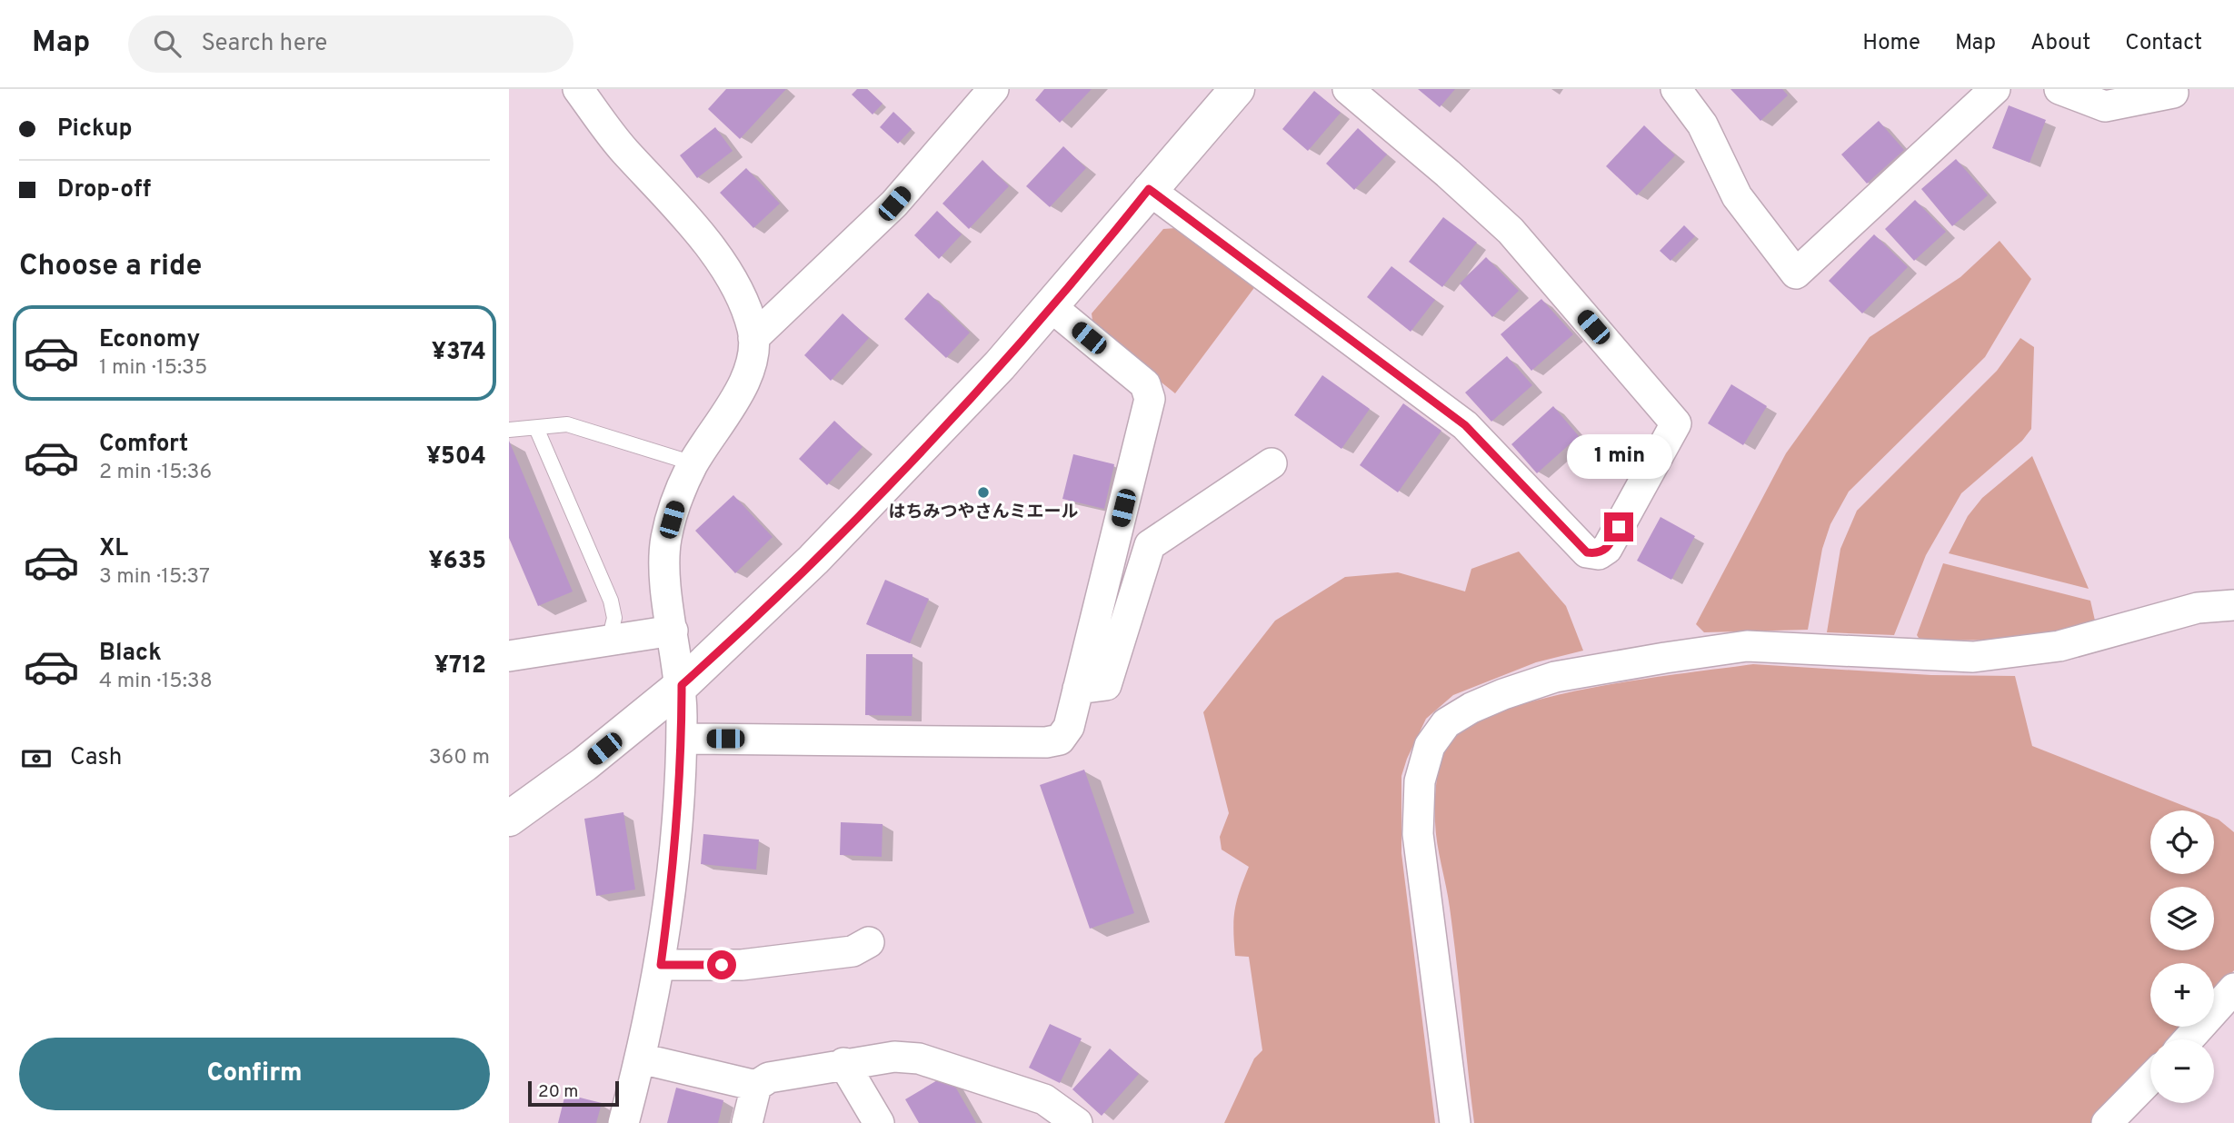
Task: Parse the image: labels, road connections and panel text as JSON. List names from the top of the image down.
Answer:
{
  "places": ["はちみつやさんミエール"],
  "scale_bar": "20 m",
  "page": {
    "header": "Map",
    "search": "Search here",
    "nav": [
      "Home",
      "Map",
      "About",
      "Contact"
    ],
    "banner": ["Pickup", "Drop-off"],
    "heading": "Choose a ride",
    "list": [
      {
        "name": "Economy",
        "note": "1 min · 15:35",
        "value": "¥374"
      },
      {
        "name": "Comfort",
        "note": "2 min · 15:36",
        "value": "¥504"
      },
      {
        "name": "XL",
        "note": "3 min · 15:37",
        "value": "¥635"
      },
      {
        "name": "Black",
        "note": "4 min · 15:38",
        "value": "¥712"
      }
    ],
    "bubble": "1 min",
    "pay": ["Cash", "360 m"],
    "map_buttons": ["+", "−"],
    "buttons": "Confirm",
    "scale": "20 m"
  }
}
